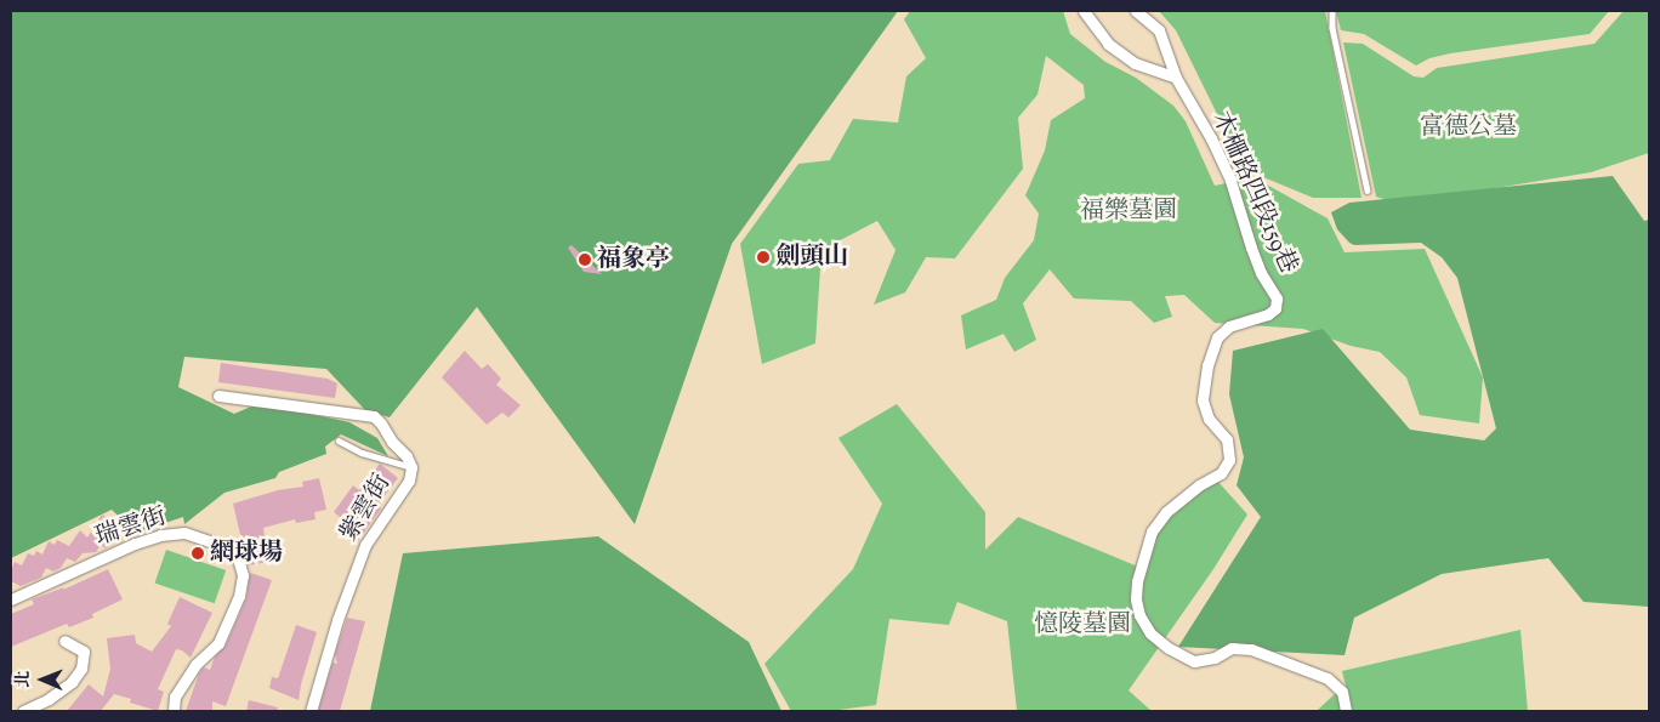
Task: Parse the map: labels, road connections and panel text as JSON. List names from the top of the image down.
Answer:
{
  "streets": {
    "street": ["木柵路四段159巷", "紫雲街", "瑞雲街"]
  },
  "parks": ["富德公墓", "福樂墓園", "憶陵墓園"],
  "places": ["劍頭山", "福象亭", "網球場"],
  "north": "left"
}
